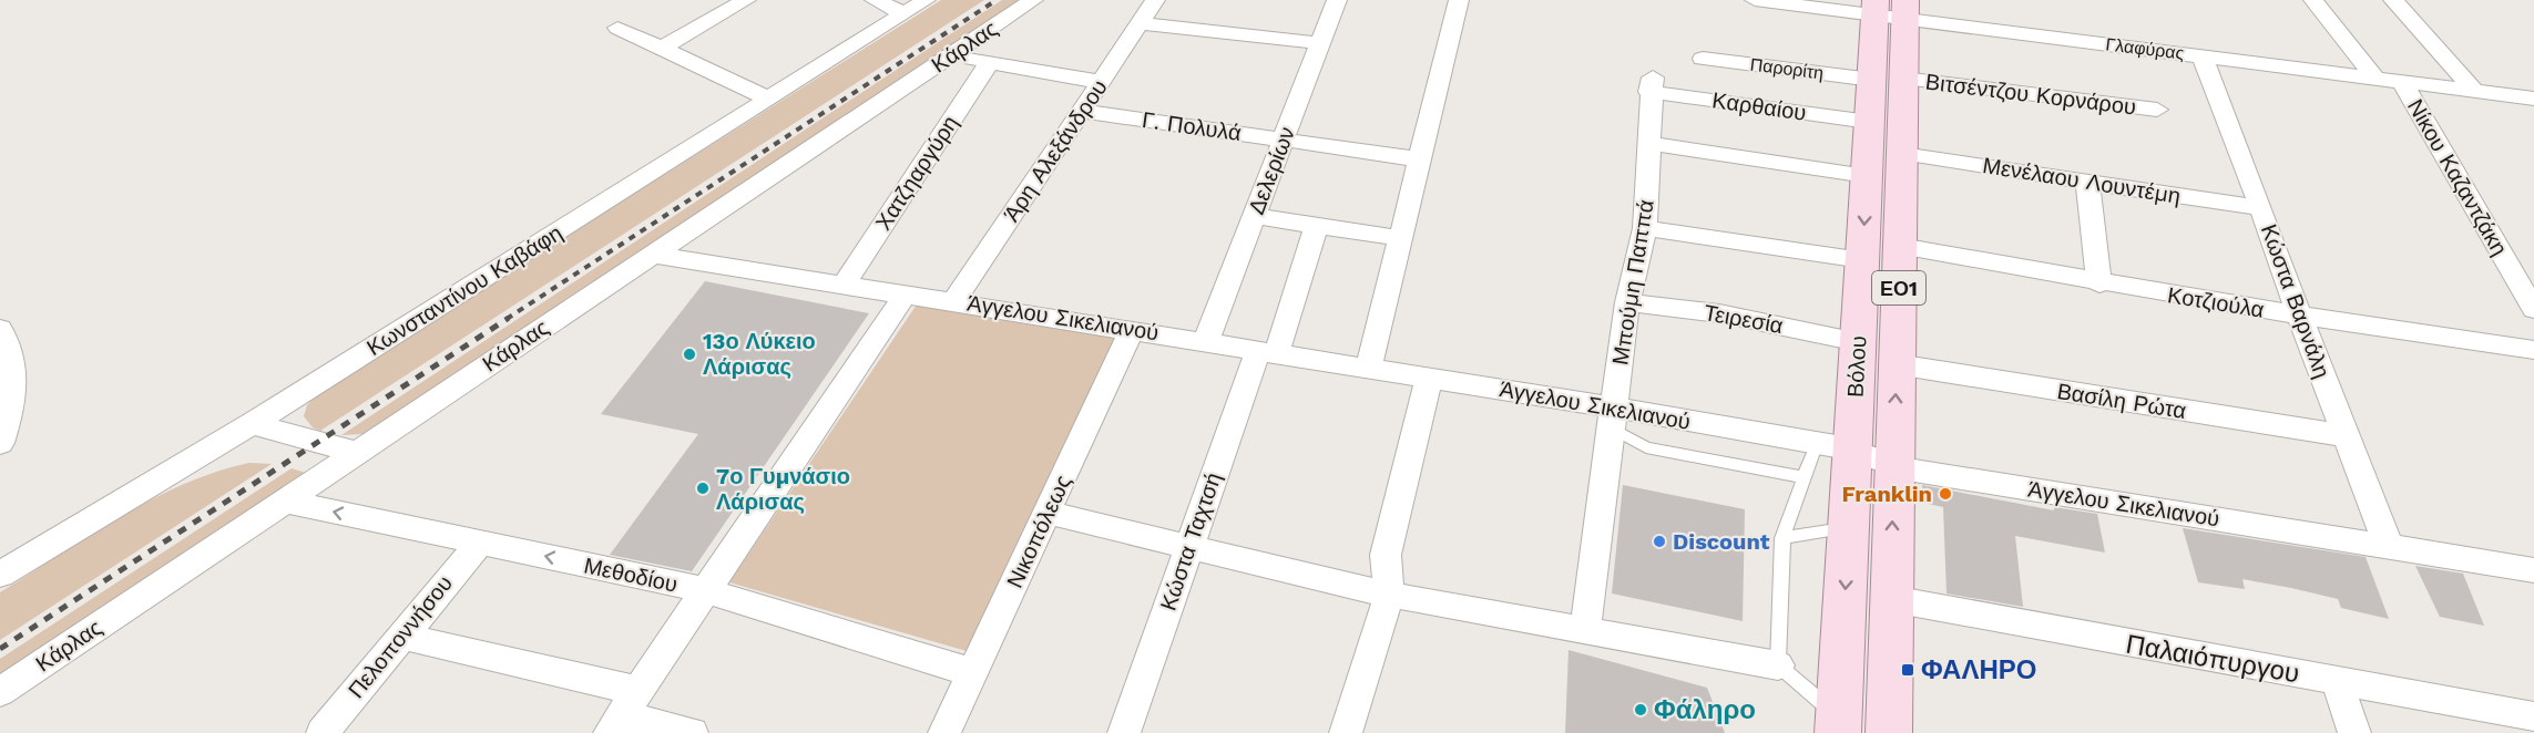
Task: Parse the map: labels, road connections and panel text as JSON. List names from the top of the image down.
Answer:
{
  "streets": {
    "main road": ["ΕΟ1", "Βόλου"],
    "street": [
      "Κάρλας",
      "Γλαφύρας",
      "Παρορίτη",
      "Βιτσέντζου Κορνάρου",
      "Καρθαίου",
      "Γ. Πολυλά",
      "Άρη Αλεξάνδρου",
      "Δελερίων",
      "Χατζηαργύρη",
      "Νίκου Καζαντζάκη",
      "Μενέλαου Λουντέμη",
      "Μπούμη Παππά",
      "Κωνσταντίνου Καβάφη",
      "Κώστα Βαρνάλη",
      "Κοτζιούλα",
      "Άγγελου Σικελιανού",
      "Τειρεσία",
      "Βασίλη Ρώτα",
      "Νικοπόλεως",
      "Κώστα Ταχτσή",
      "Μεθοδίου",
      "Πελοποννήσου",
      "Παλαιόπυργου"
    ]
  },
  "crossings": [
    ["Κάρλας", "Άγγελου Σικελιανού"],
    ["Κάρλας", "Μεθοδίου"],
    ["Γλαφύρας", "Νίκου Καζαντζάκη"],
    ["Γλαφύρας", "Κώστα Βαρνάλη"],
    ["Γλαφύρας", "Βόλου"],
    ["Παρορίτη", "Βόλου"],
    ["Βιτσέντζου Κορνάρου", "Βόλου"],
    ["Καρθαίου", "Μπούμη Παππά"],
    ["Καρθαίου", "Βόλου"],
    ["Γ. Πολυλά", "Άρη Αλεξάνδρου"],
    ["Γ. Πολυλά", "Δελερίων"],
    ["Άρη Αλεξάνδρου", "Άγγελου Σικελιανού"],
    ["Δελερίων", "Άγγελου Σικελιανού"],
    ["Χατζηαργύρη", "Άγγελου Σικελιανού"],
    ["Μενέλαου Λουντέμη", "Κώστα Βαρνάλη"],
    ["Μενέλαου Λουντέμη", "Βόλου"],
    ["Μπούμη Παππά", "Άγγελου Σικελιανού"],
    ["Μπούμη Παππά", "Τειρεσία"],
    ["Κώστα Βαρνάλη", "Κοτζιούλα"],
    ["Κώστα Βαρνάλη", "Άγγελου Σικελιανού"],
    ["Κώστα Βαρνάλη", "Βασίλη Ρώτα"],
    ["Κοτζιούλα", "Βόλου"],
    ["Άγγελου Σικελιανού", "Βόλου"],
    ["Άγγελου Σικελιανού", "Νικοπόλεως"],
    ["Άγγελου Σικελιανού", "Κώστα Ταχτσή"],
    ["Τειρεσία", "Βόλου"],
    ["Βόλου", "Βασίλη Ρώτα"],
    ["Βόλου", "Παλαιόπυργου"],
    ["Νικοπόλεως", "Μεθοδίου"],
    ["Μεθοδίου", "Πελοποννήσου"]
  ],
  "places": {
    "other": [
      "13ο Λύκειο Λάρισας",
      "7ο Γυμνάσιο Λάρισας",
      "Franklin",
      "Discount",
      "Φάληρο"
    ],
    "transit": ["ΦΑΛΗΡΟ"]
  }
}
